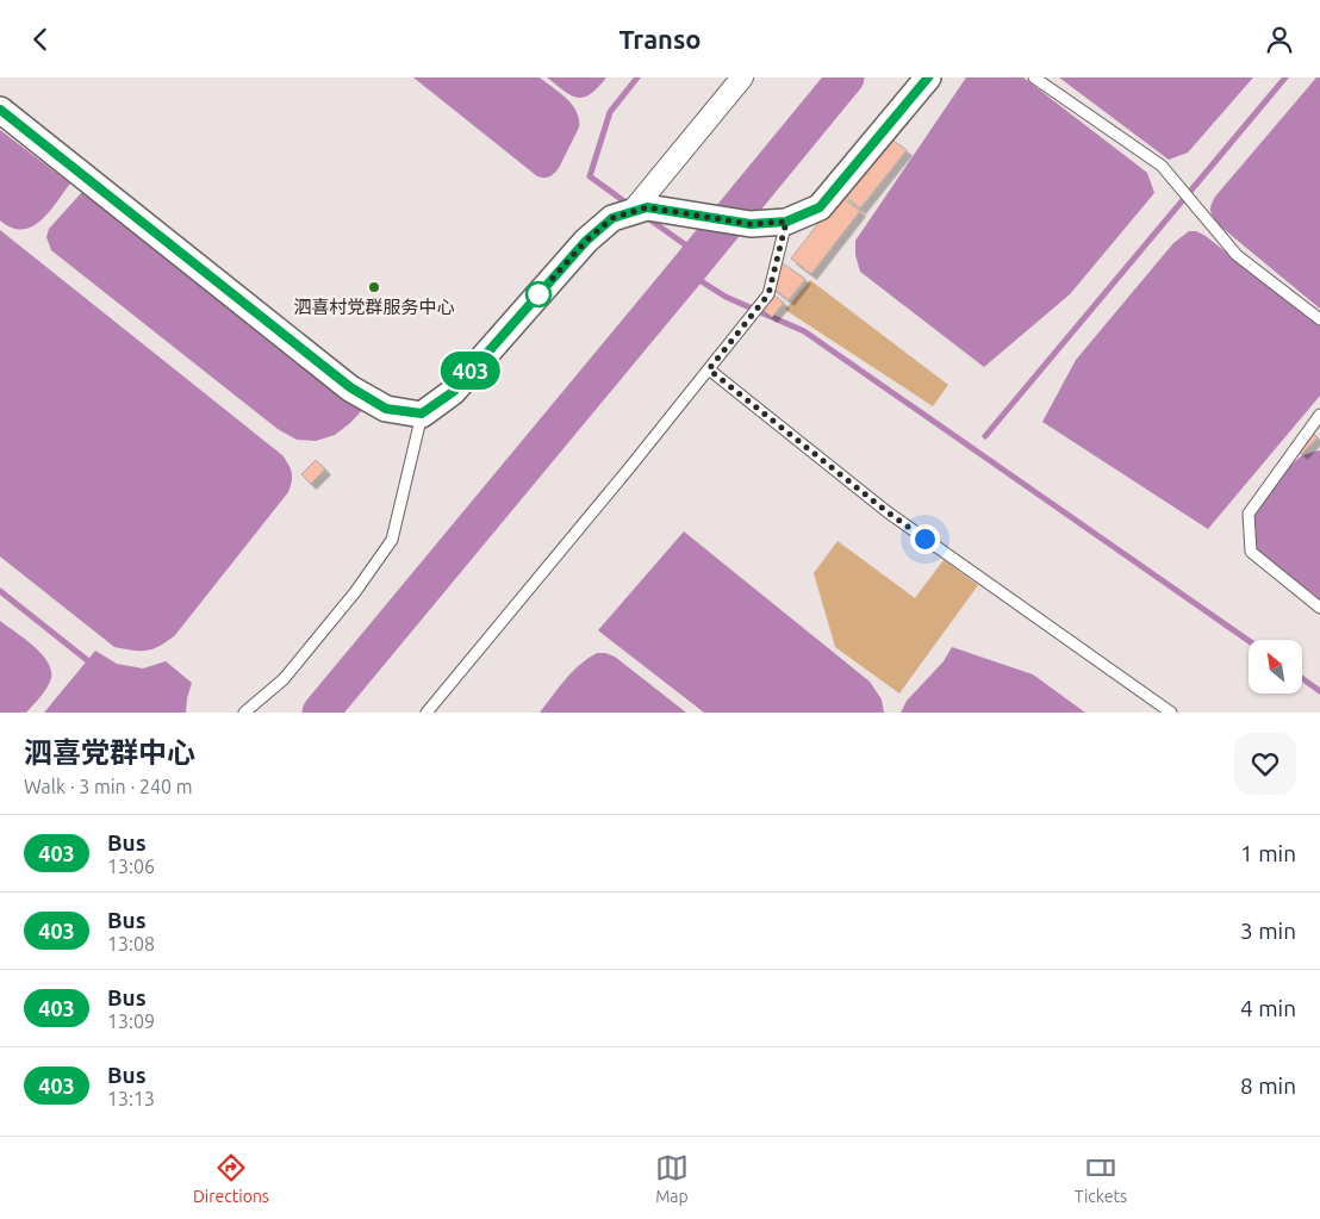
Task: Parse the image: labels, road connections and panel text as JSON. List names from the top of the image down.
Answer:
{
  "places": ["泗喜村党群服务中心"],
  "lines": ["bus line 403"],
  "north": "top left",
  "page": {
    "header": "Transo",
    "on_map": "403",
    "heading": ["泗喜党群中心", "Walk · 3 min · 240 m"],
    "list": [
      {
        "mark": "403",
        "name": "Bus",
        "note": "13:06",
        "value": "1 min"
      },
      {
        "mark": "403",
        "name": "Bus",
        "note": "13:08",
        "value": "3 min"
      },
      {
        "mark": "403",
        "name": "Bus",
        "note": "13:09",
        "value": "4 min"
      },
      {
        "mark": "403",
        "name": "Bus",
        "note": "13:13",
        "value": "8 min"
      }
    ],
    "tabs": ["Directions", "Map", "Tickets"]
  }
}
